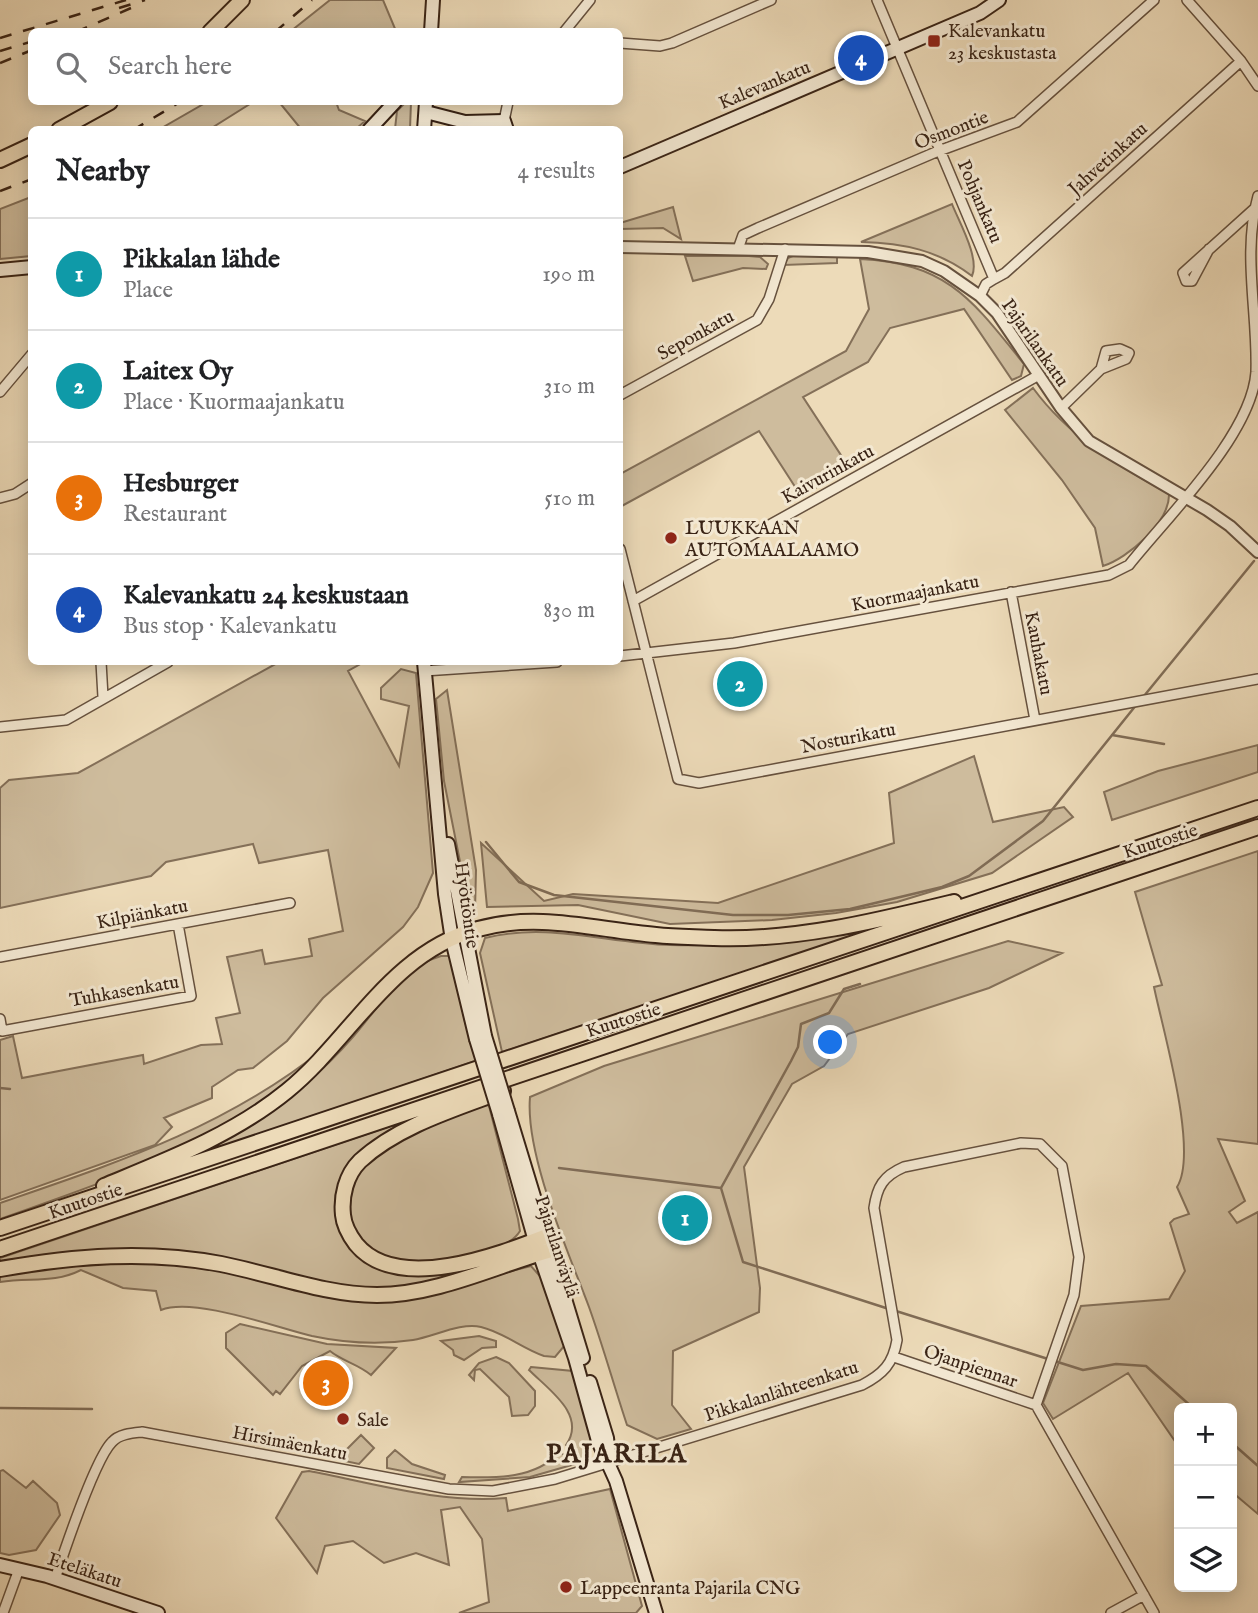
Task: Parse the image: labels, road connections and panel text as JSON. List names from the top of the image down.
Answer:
{
  "streets": {
    "main road": [
      "Kalevankatu",
      "Kuutostie",
      "Hyötiöntie",
      "Pajarilanväylä",
      "Eteläkatu"
    ],
    "street": [
      "Osmontie",
      "Jahvetinkatu",
      "Pohjankatu",
      "Seponkatu",
      "Pajarilankatu",
      "Kaivurinkatu",
      "Kuormaajankatu",
      "Kauhakatu",
      "Nosturikatu",
      "Kilpiänkatu",
      "Tuhkasenkatu",
      "Ojanpiennar",
      "Pikkalanlähteenkatu",
      "Hirsimäenkatu"
    ]
  },
  "crossings": [
    ["Kalevankatu", "Pohjankatu"],
    ["Osmontie", "Pohjankatu"],
    ["Osmontie", "Pajarilankatu"],
    ["Jahvetinkatu", "Pohjankatu"],
    ["Seponkatu", "Pajarilankatu"],
    ["Pajarilankatu", "Kaivurinkatu"],
    ["Pajarilankatu", "Kuormaajankatu"],
    ["Kaivurinkatu", "Nosturikatu"],
    ["Kuormaajankatu", "Kauhakatu"],
    ["Kuormaajankatu", "Nosturikatu"],
    ["Kauhakatu", "Nosturikatu"],
    ["Hyötiöntie", "Pajarilanväylä"],
    ["Kilpiänkatu", "Tuhkasenkatu"],
    ["Pajarilanväylä", "Pikkalanlähteenkatu"],
    ["Pajarilanväylä", "Hirsimäenkatu"],
    ["Ojanpiennar", "Pikkalanlähteenkatu"],
    ["Pikkalanlähteenkatu", "Hirsimäenkatu"],
    ["Hirsimäenkatu", "Eteläkatu"]
  ],
  "districts": ["PAJARILA"],
  "places": {
    "transit": ["Kalevankatu 23 keskustasta"],
    "other": ["LUUKKAAN AUTOMAALAAMO", "Sale", "Lappeenranta Pajarila CNG"]
  },
  "page": {
    "search": "Search here",
    "pins": [
      "4",
      "2",
      "1",
      "3"
    ],
    "heading": ["Nearby", "4 results"],
    "list": [
      {
        "mark": "1",
        "name": "Pikkalan lähde",
        "note": "Place",
        "value": "190 m"
      },
      {
        "mark": "2",
        "name": "Laitex Oy",
        "note": "Place · Kuormaajankatu",
        "value": "310 m"
      },
      {
        "mark": "3",
        "name": "Hesburger",
        "note": "Restaurant",
        "value": "510 m"
      },
      {
        "mark": "4",
        "name": "Kalevankatu 24 keskustaan",
        "note": "Bus stop · Kalevankatu",
        "value": "830 m"
      }
    ],
    "map_buttons": ["+", "−"]
  }
}
